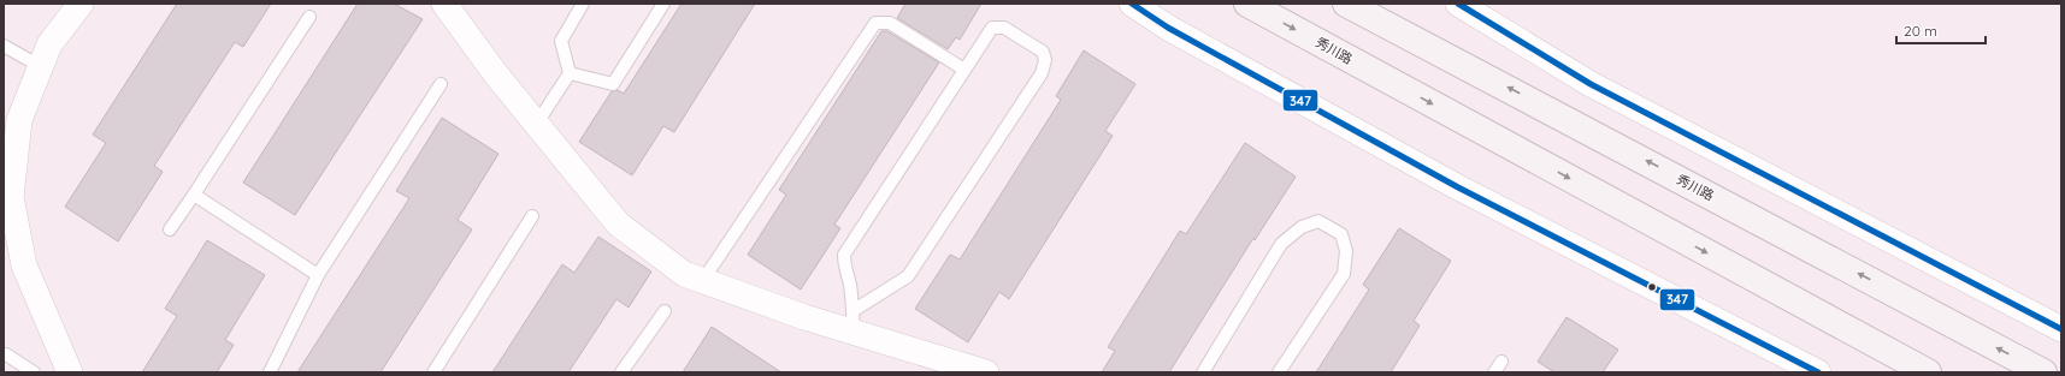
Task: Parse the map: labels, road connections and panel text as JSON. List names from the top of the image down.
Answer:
{
  "streets": {
    "main road": ["秀川路"]
  },
  "lines": ["transit line 347"],
  "scale_bar": "20 m"
}
